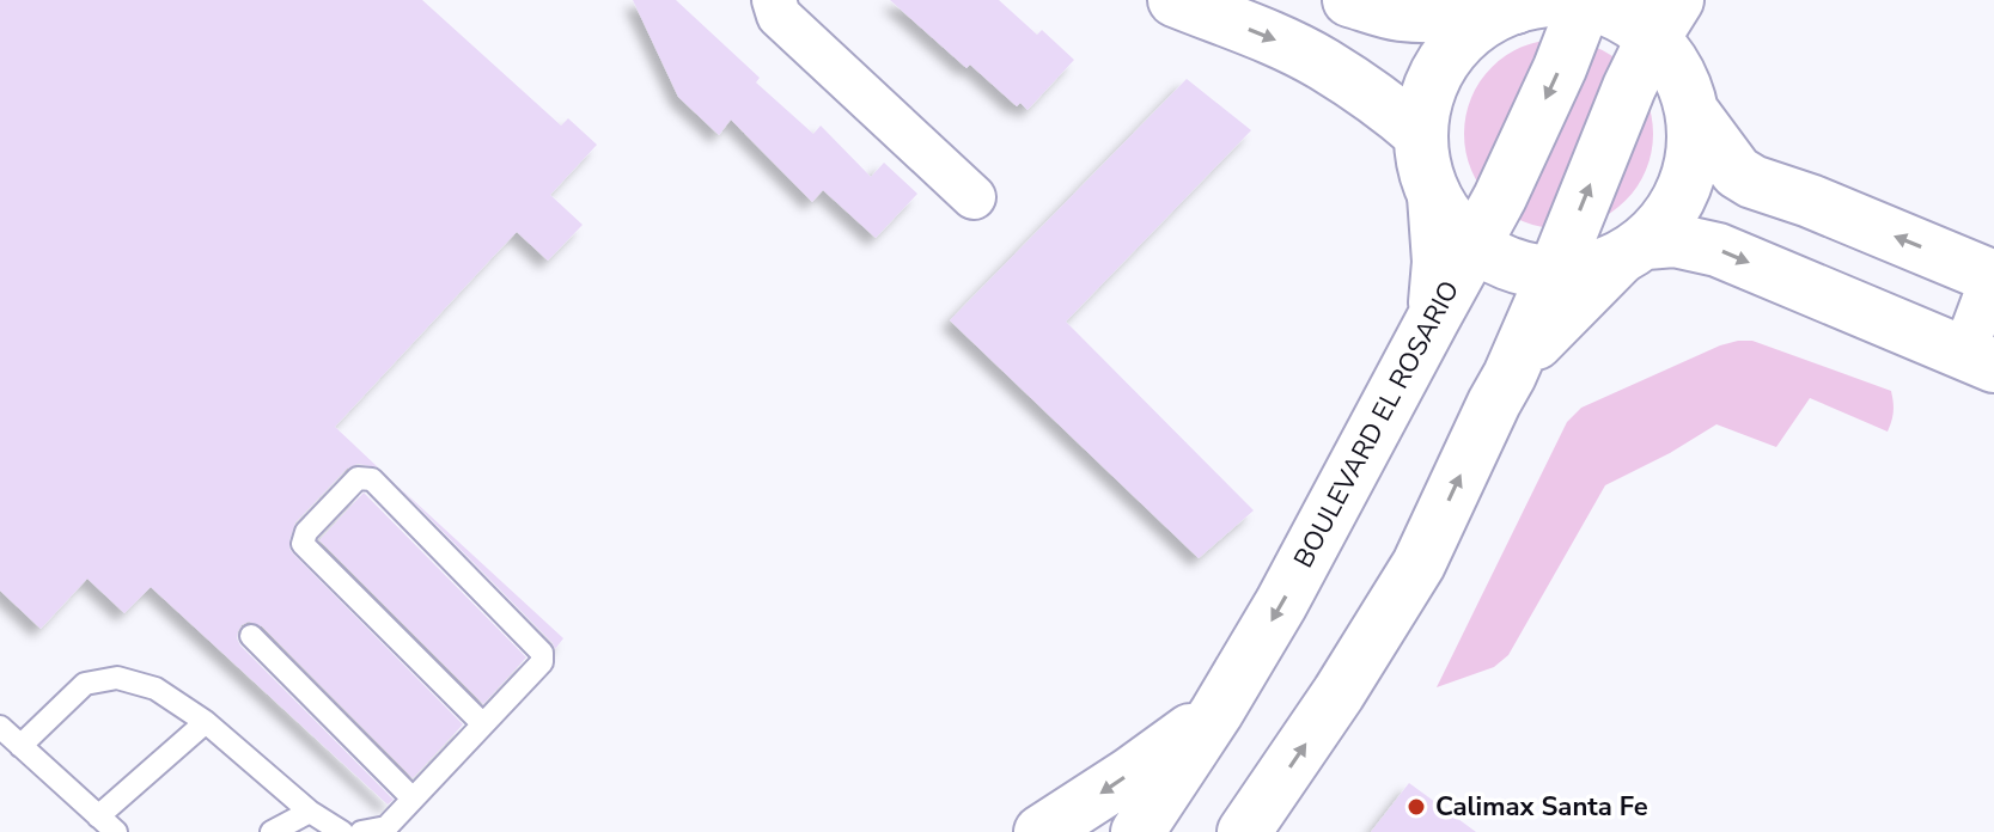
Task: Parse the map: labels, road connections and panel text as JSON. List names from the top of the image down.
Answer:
{
  "streets": {
    "main road": ["BOULEVARD EL ROSARIO"]
  },
  "places": ["Calimax Santa Fe"]
}
